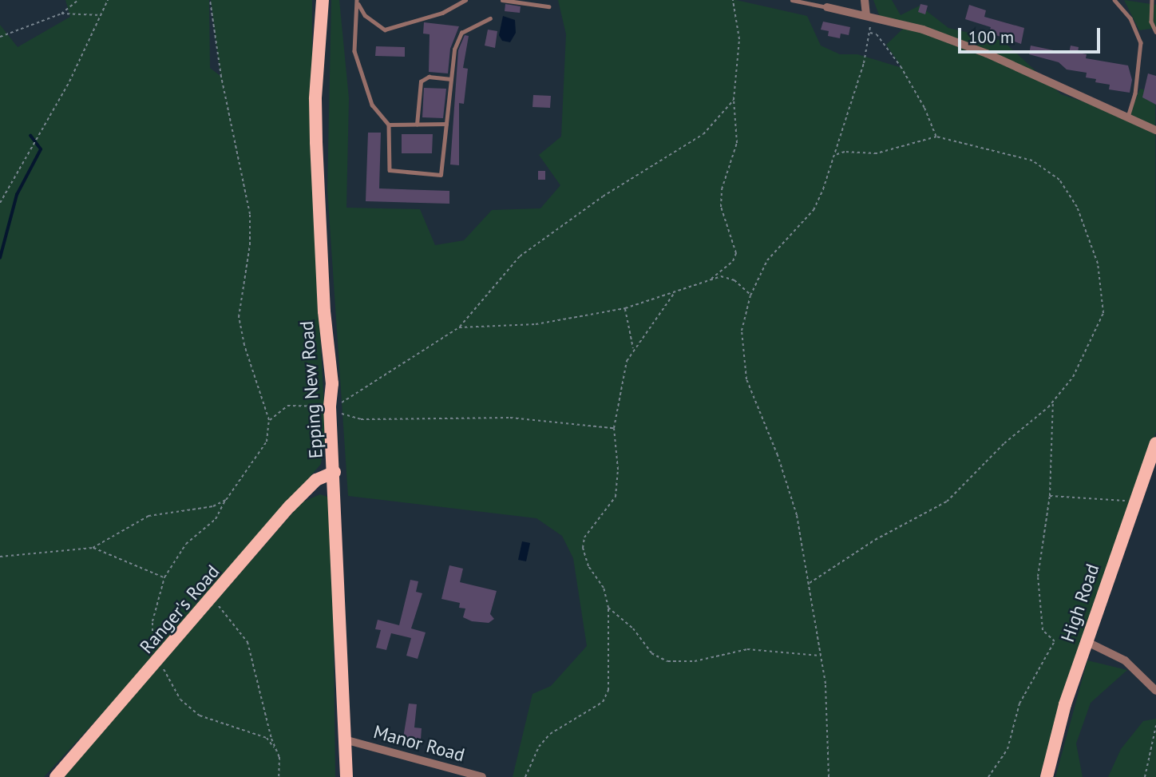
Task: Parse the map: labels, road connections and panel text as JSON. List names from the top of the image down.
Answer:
{
  "streets": {
    "main road": ["Epping New Road", "High Road", "Ranger's Road"],
    "street": ["Manor Road"]
  },
  "crossings": [
    ["Epping New Road", "Ranger's Road"],
    ["Epping New Road", "Manor Road"]
  ],
  "scale_bar": "100 m"
}
